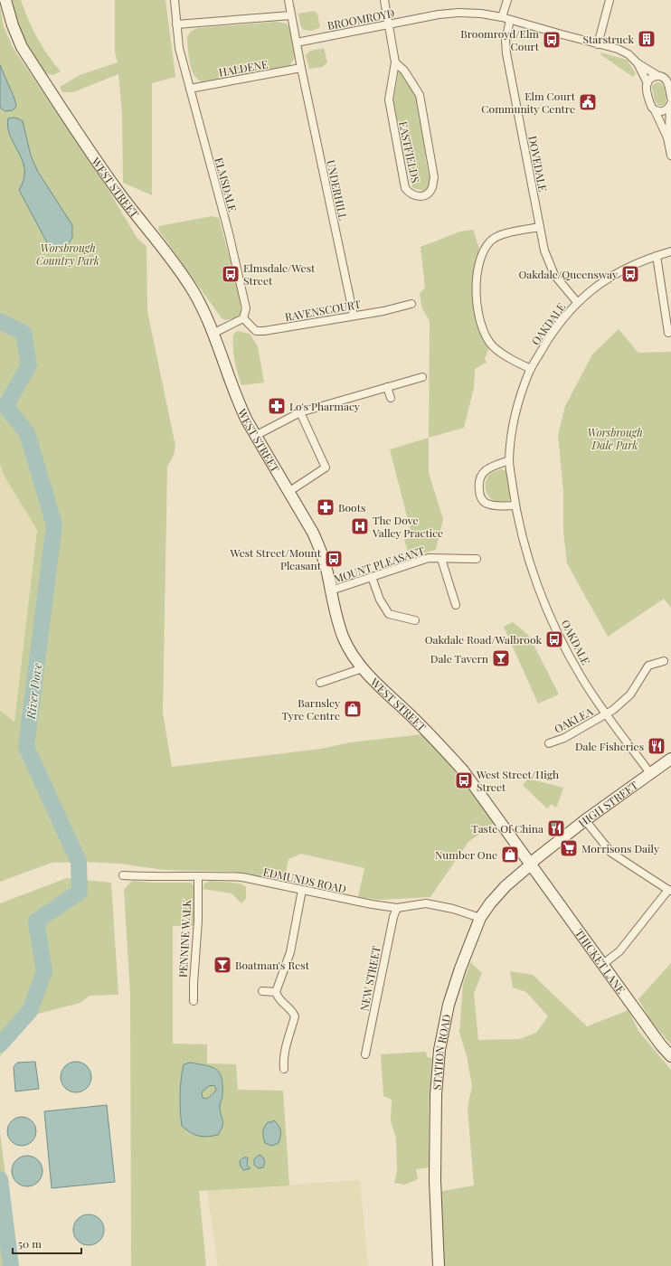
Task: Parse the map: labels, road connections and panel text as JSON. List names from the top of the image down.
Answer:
{
  "streets": {
    "main road": [
      "WEST STREET",
      "HIGH STREET",
      "THICKET LANE",
      "STATION ROAD"
    ],
    "street": [
      "BROOMROYD",
      "HALDENE",
      "EASTFIELDS",
      "DOVEDALE",
      "ELMSDALE",
      "UNDERHILL",
      "RAVENSCOURT",
      "OAKDALE",
      "MOUNT PLEASANT",
      "OAKLEA",
      "EDMUNDS ROAD",
      "PENNINE WALK",
      "NEW STREET"
    ]
  },
  "crossings": [
    ["BROOMROYD", "EASTFIELDS"],
    ["BROOMROYD", "DOVEDALE"],
    ["BROOMROYD", "UNDERHILL"],
    ["HALDENE", "ELMSDALE"],
    ["HALDENE", "UNDERHILL"],
    ["DOVEDALE", "OAKDALE"],
    ["ELMSDALE", "RAVENSCOURT"],
    ["WEST STREET", "MOUNT PLEASANT"],
    ["WEST STREET", "HIGH STREET"],
    ["WEST STREET", "THICKET LANE"],
    ["WEST STREET", "STATION ROAD"],
    ["UNDERHILL", "RAVENSCOURT"],
    ["OAKDALE", "OAKLEA"],
    ["OAKDALE", "HIGH STREET"],
    ["HIGH STREET", "THICKET LANE"],
    ["HIGH STREET", "STATION ROAD"],
    ["EDMUNDS ROAD", "PENNINE WALK"],
    ["EDMUNDS ROAD", "NEW STREET"],
    ["EDMUNDS ROAD", "STATION ROAD"],
    ["THICKET LANE", "STATION ROAD"]
  ],
  "water": ["River Dove"],
  "parks": ["Worsbrough Country Park", "Worsbrough Dale Park"],
  "places": {
    "building": ["Starstruck"],
    "bus stop": [
      "Broomroyd/Elm Court",
      "Elmsdale/West Street",
      "Oakdale/Queensway",
      "West Street/Mount Pleasant",
      "Oakdale Road/Walbrook",
      "West Street/High Street"
    ],
    "public building": ["Elm Court Community Centre"],
    "pharmacy": ["Lo's Pharmacy", "Boots"],
    "hospital": ["The Dove Valley Practice"],
    "bar": ["Dale Tavern", "Boatman's Rest"],
    "shop": ["Barnsley Tyre Centre", "Number One"],
    "restaurant": ["Dale Fisheries", "Taste Of China"],
    "supermarket": ["Morrisons Daily"]
  },
  "scale_bar": "50 m"
}
